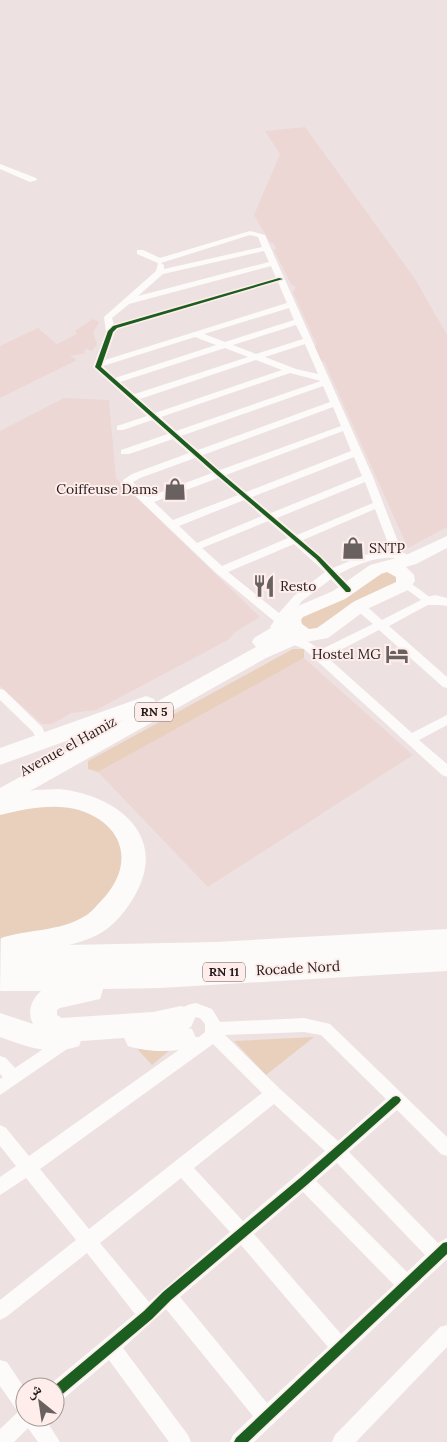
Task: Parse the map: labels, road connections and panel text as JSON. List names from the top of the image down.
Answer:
{
  "streets": {
    "highway": [
      "RN 5",
      "Avenue el Hamiz",
      "Rocade Nord",
      "RN 11"
    ]
  },
  "crossings": [
    ["RN 5", "Avenue el Hamiz"]
  ],
  "places": {
    "shop": ["Coiffeuse Dams", "SNTP"],
    "restaurant": ["Resto"],
    "hotel": ["Hostel MG"]
  },
  "north": "top left"
}
